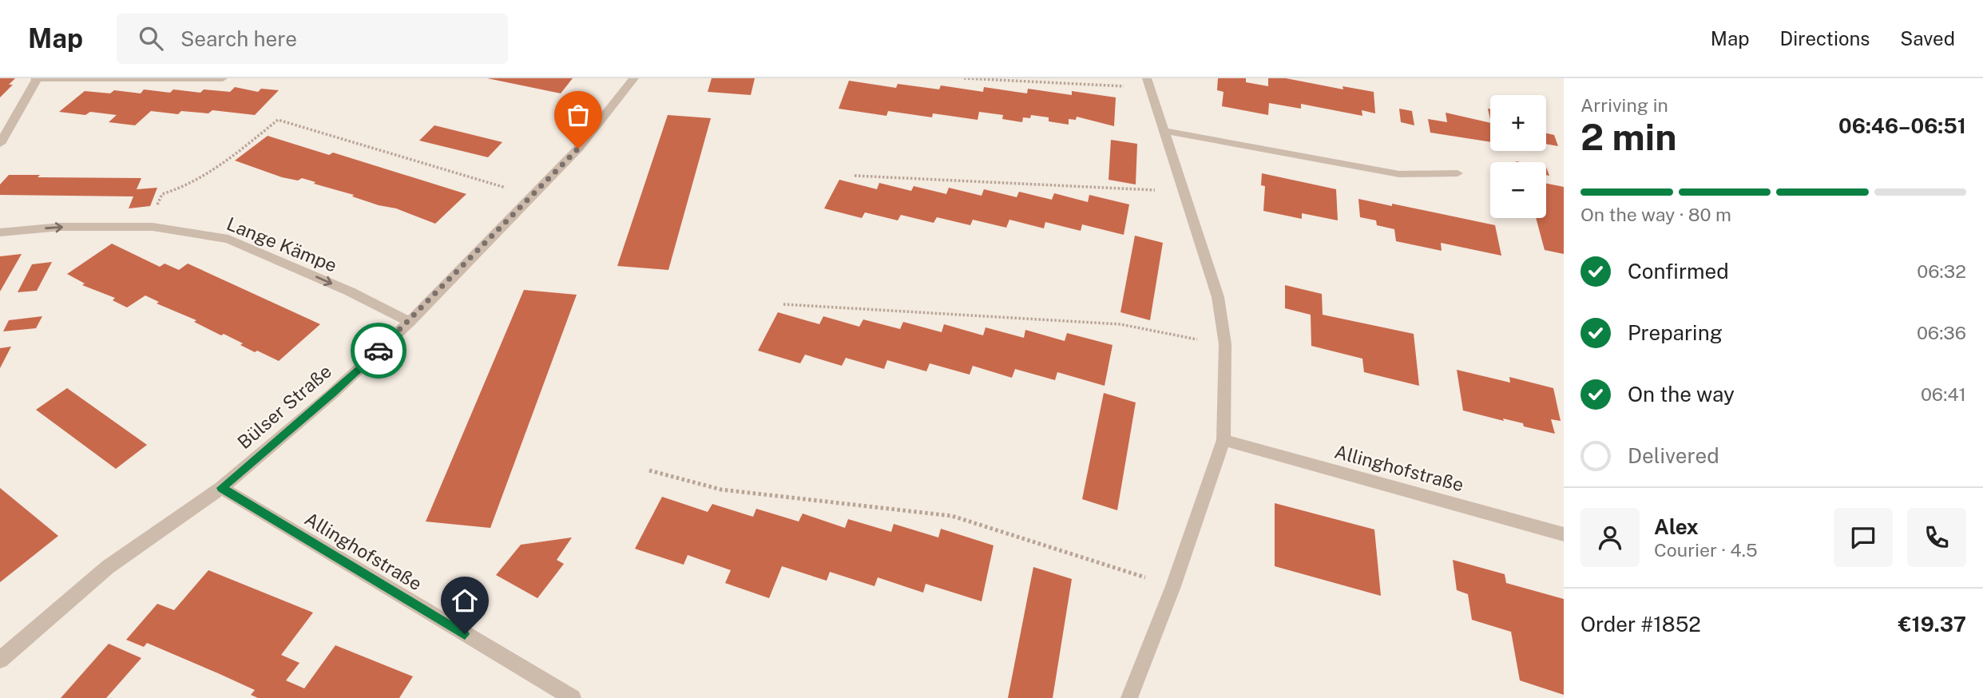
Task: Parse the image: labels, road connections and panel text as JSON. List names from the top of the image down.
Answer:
{
  "streets": {
    "street": ["Lange Kämpe", "Bülser Straße", "Allinghofstraße"]
  },
  "crossings": [
    ["Lange Kämpe", "Bülser Straße"],
    ["Bülser Straße", "Allinghofstraße"]
  ],
  "one_way": ["Lange Kämpe"],
  "page": {
    "header": "Map",
    "search": "Search here",
    "nav": ["Map", "Directions", "Saved"],
    "heading": ["2 min", "Arriving in", "06:46–06:51"],
    "panel": [
      "Alex",
      "Courier · 4.5",
      "Order #1852",
      "€19.37"
    ],
    "map_buttons": ["+", "−"],
    "bar": "On the way · 80 m",
    "list": [
      ["Confirmed", "06:32"],
      ["Preparing", "06:36"],
      ["On the way", "06:41"],
      "Delivered"
    ]
  }
}
